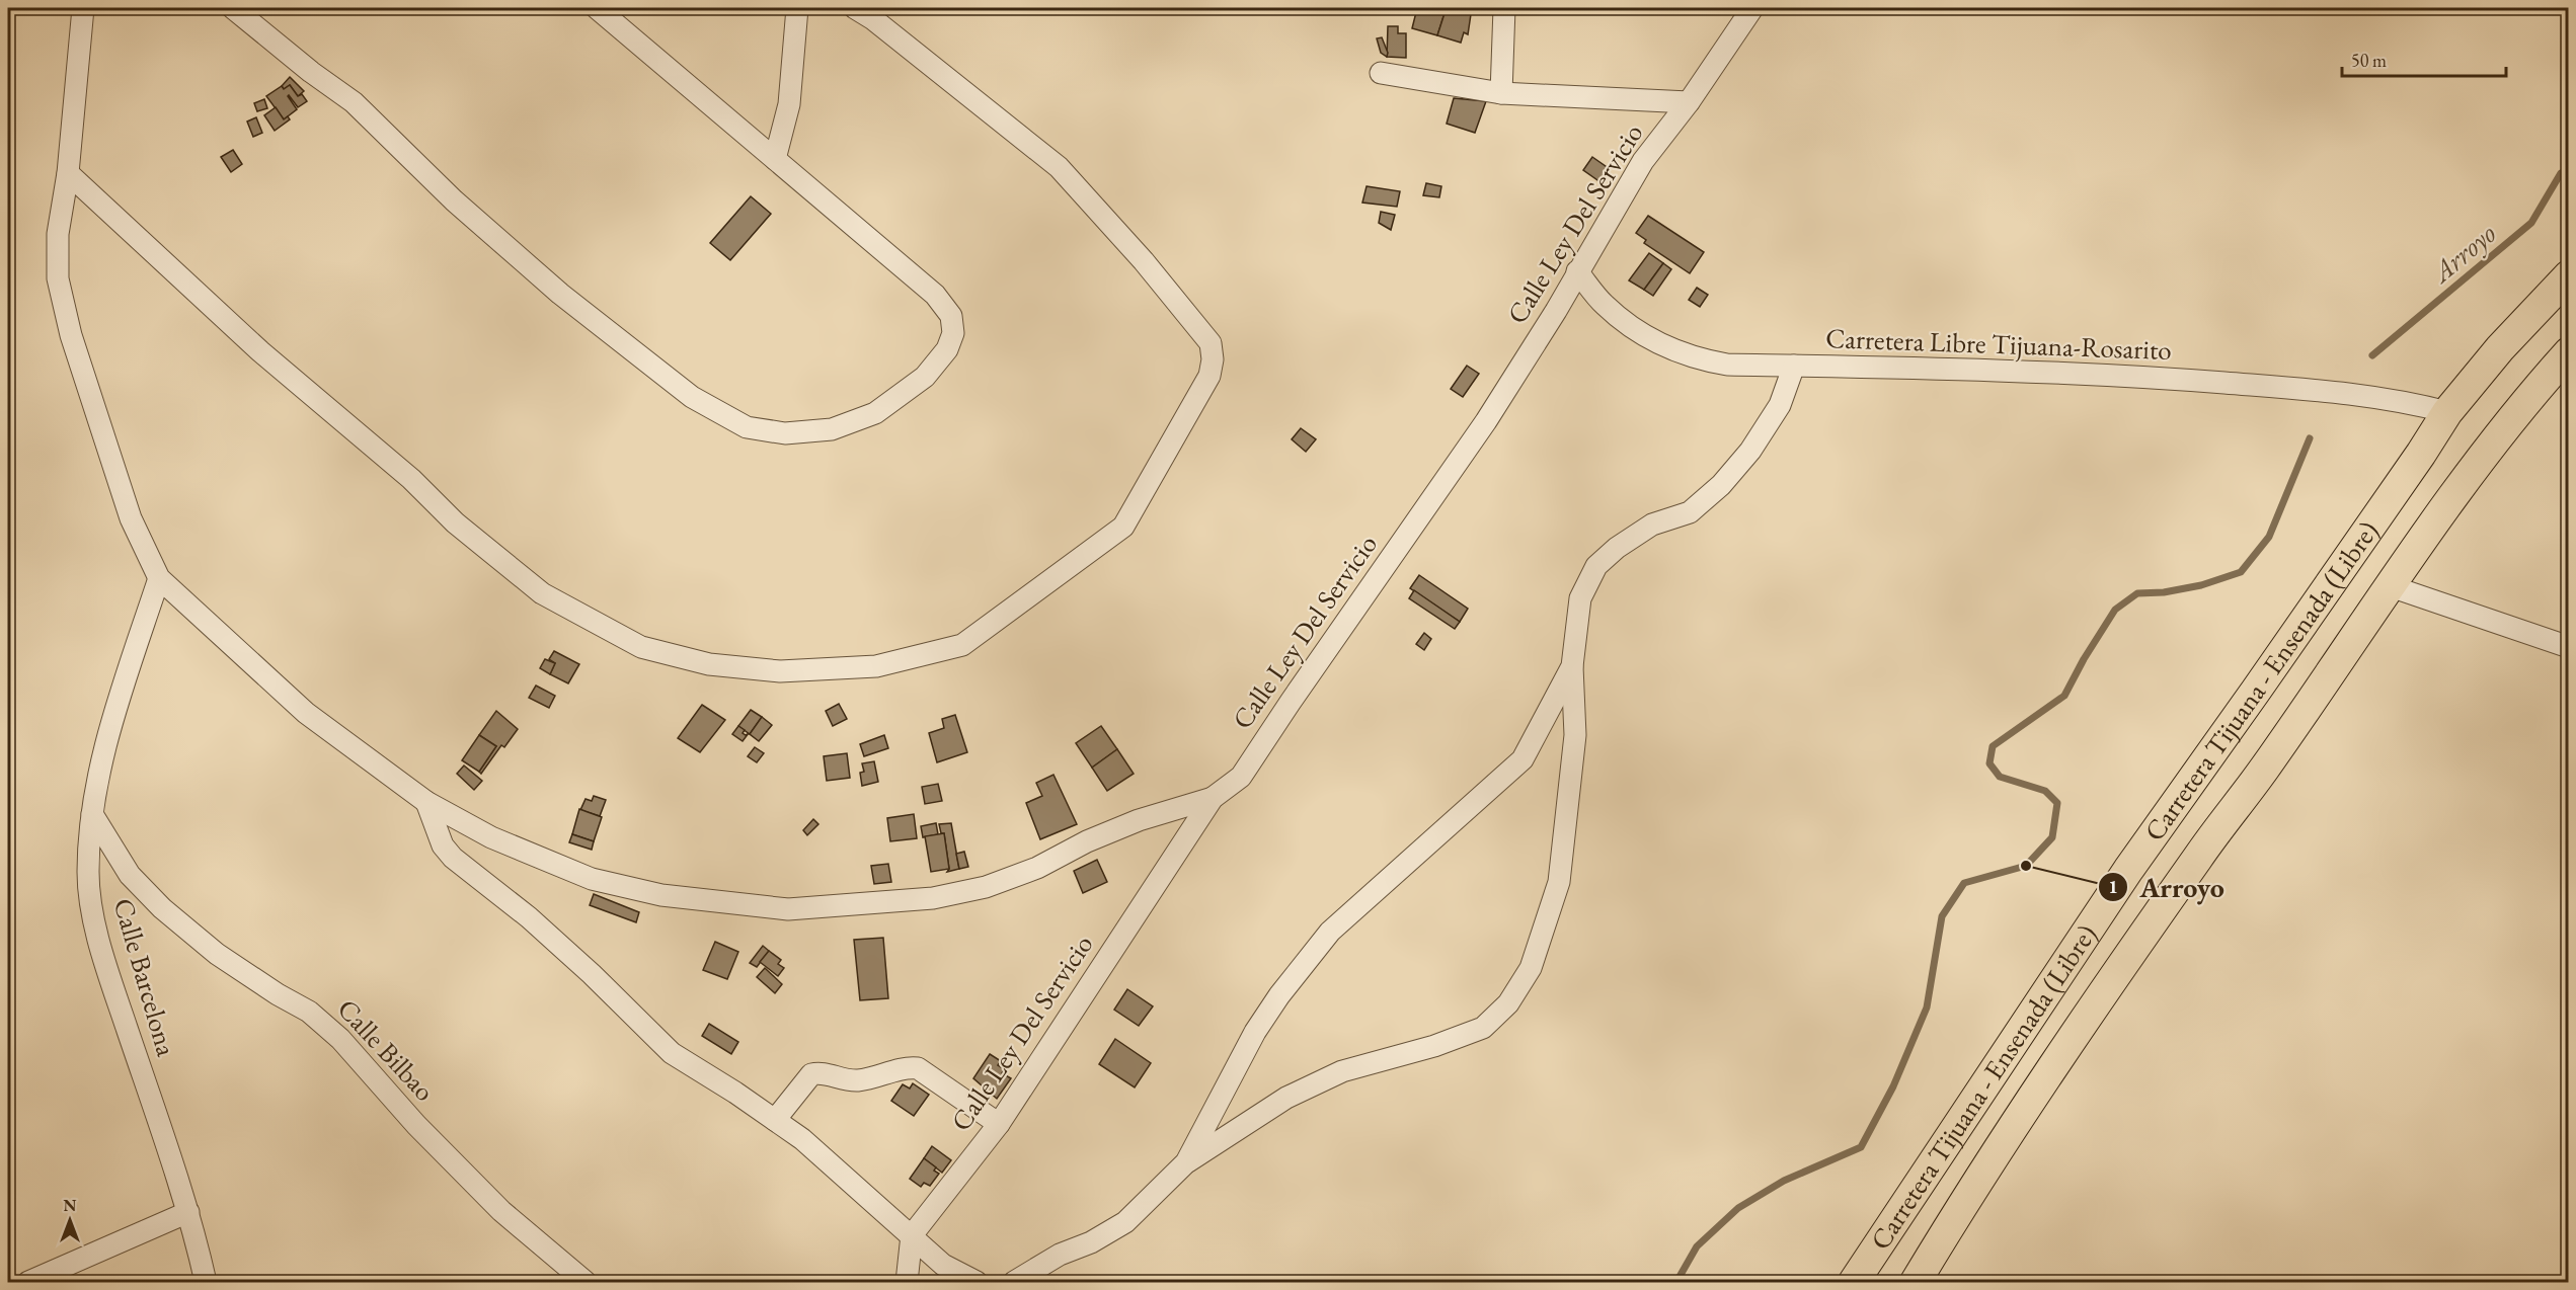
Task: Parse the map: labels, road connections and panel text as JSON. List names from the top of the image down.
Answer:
{
  "streets": {
    "highway": ["Carretera Tijuana - Ensenada (Libre)"],
    "street": [
      "Calle Ley Del Servicio",
      "Carretera Libre Tijuana-Rosarito",
      "Calle Barcelona",
      "Calle Bilbao"
    ]
  },
  "crossings": [
    ["Calle Ley Del Servicio", "Carretera Libre Tijuana-Rosarito"],
    ["Carretera Libre Tijuana-Rosarito", "Carretera Tijuana - Ensenada (Libre)"],
    ["Calle Barcelona", "Calle Bilbao"]
  ],
  "water": ["Arroyo"],
  "places": ["Arroyo"],
  "scale_bar": "50 m",
  "north": "top"
}
